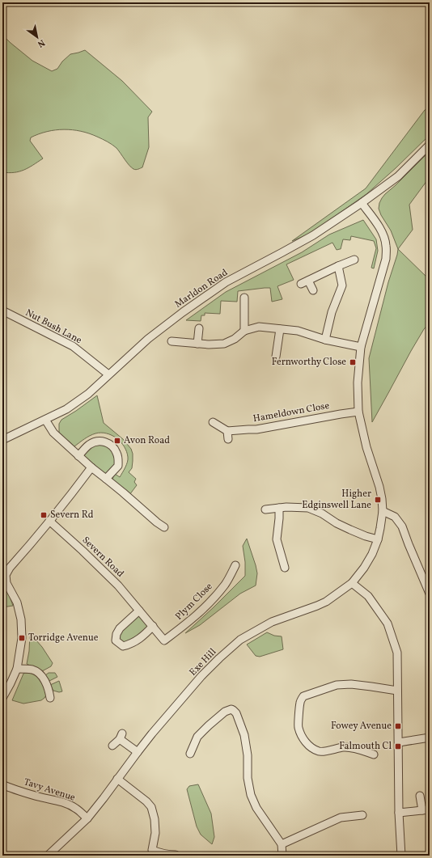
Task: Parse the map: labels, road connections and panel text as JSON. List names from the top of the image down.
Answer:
{
  "streets": {
    "street": [
      "Marldon Road",
      "Nut Bush Lane",
      "Hameldown Close",
      "Severn Road",
      "Plym Close",
      "Exe Hill",
      "Tavy Avenue"
    ]
  },
  "crossings": [
    ["Marldon Road", "Nut Bush Lane"],
    ["Severn Road", "Plym Close"],
    ["Exe Hill", "Tavy Avenue"]
  ],
  "places": {
    "transit": [
      "Fernworthy Close",
      "Avon Road",
      "Higher Edginswell Lane",
      "Severn Rd",
      "Torridge Avenue",
      "Fowey Avenue",
      "Falmouth Cl"
    ]
  },
  "north": "bottom right"
}
